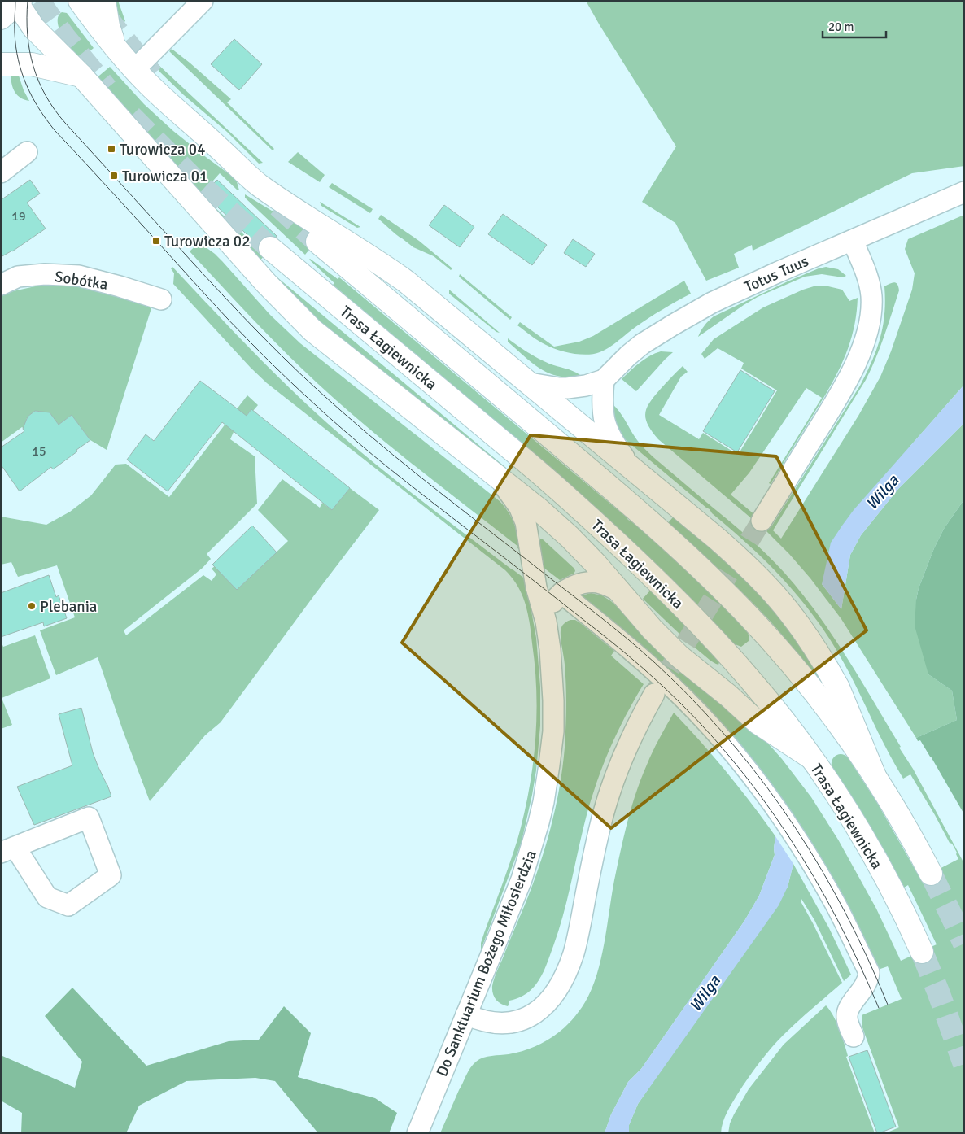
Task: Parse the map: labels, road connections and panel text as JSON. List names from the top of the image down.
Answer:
{
  "streets": {
    "main road": ["Trasa Łagiewnicka"],
    "street": ["Totus Tuus", "Sobótka", "Do Sanktuarium Bożego Miłosierdzia"]
  },
  "water": ["Wilga"],
  "places": {
    "transit": ["Turowicza 04", "Turowicza 01", "Turowicza 02"],
    "other": ["Plebania"]
  },
  "house_numbers": ["19", "15"],
  "scale_bar": "20 m"
}
